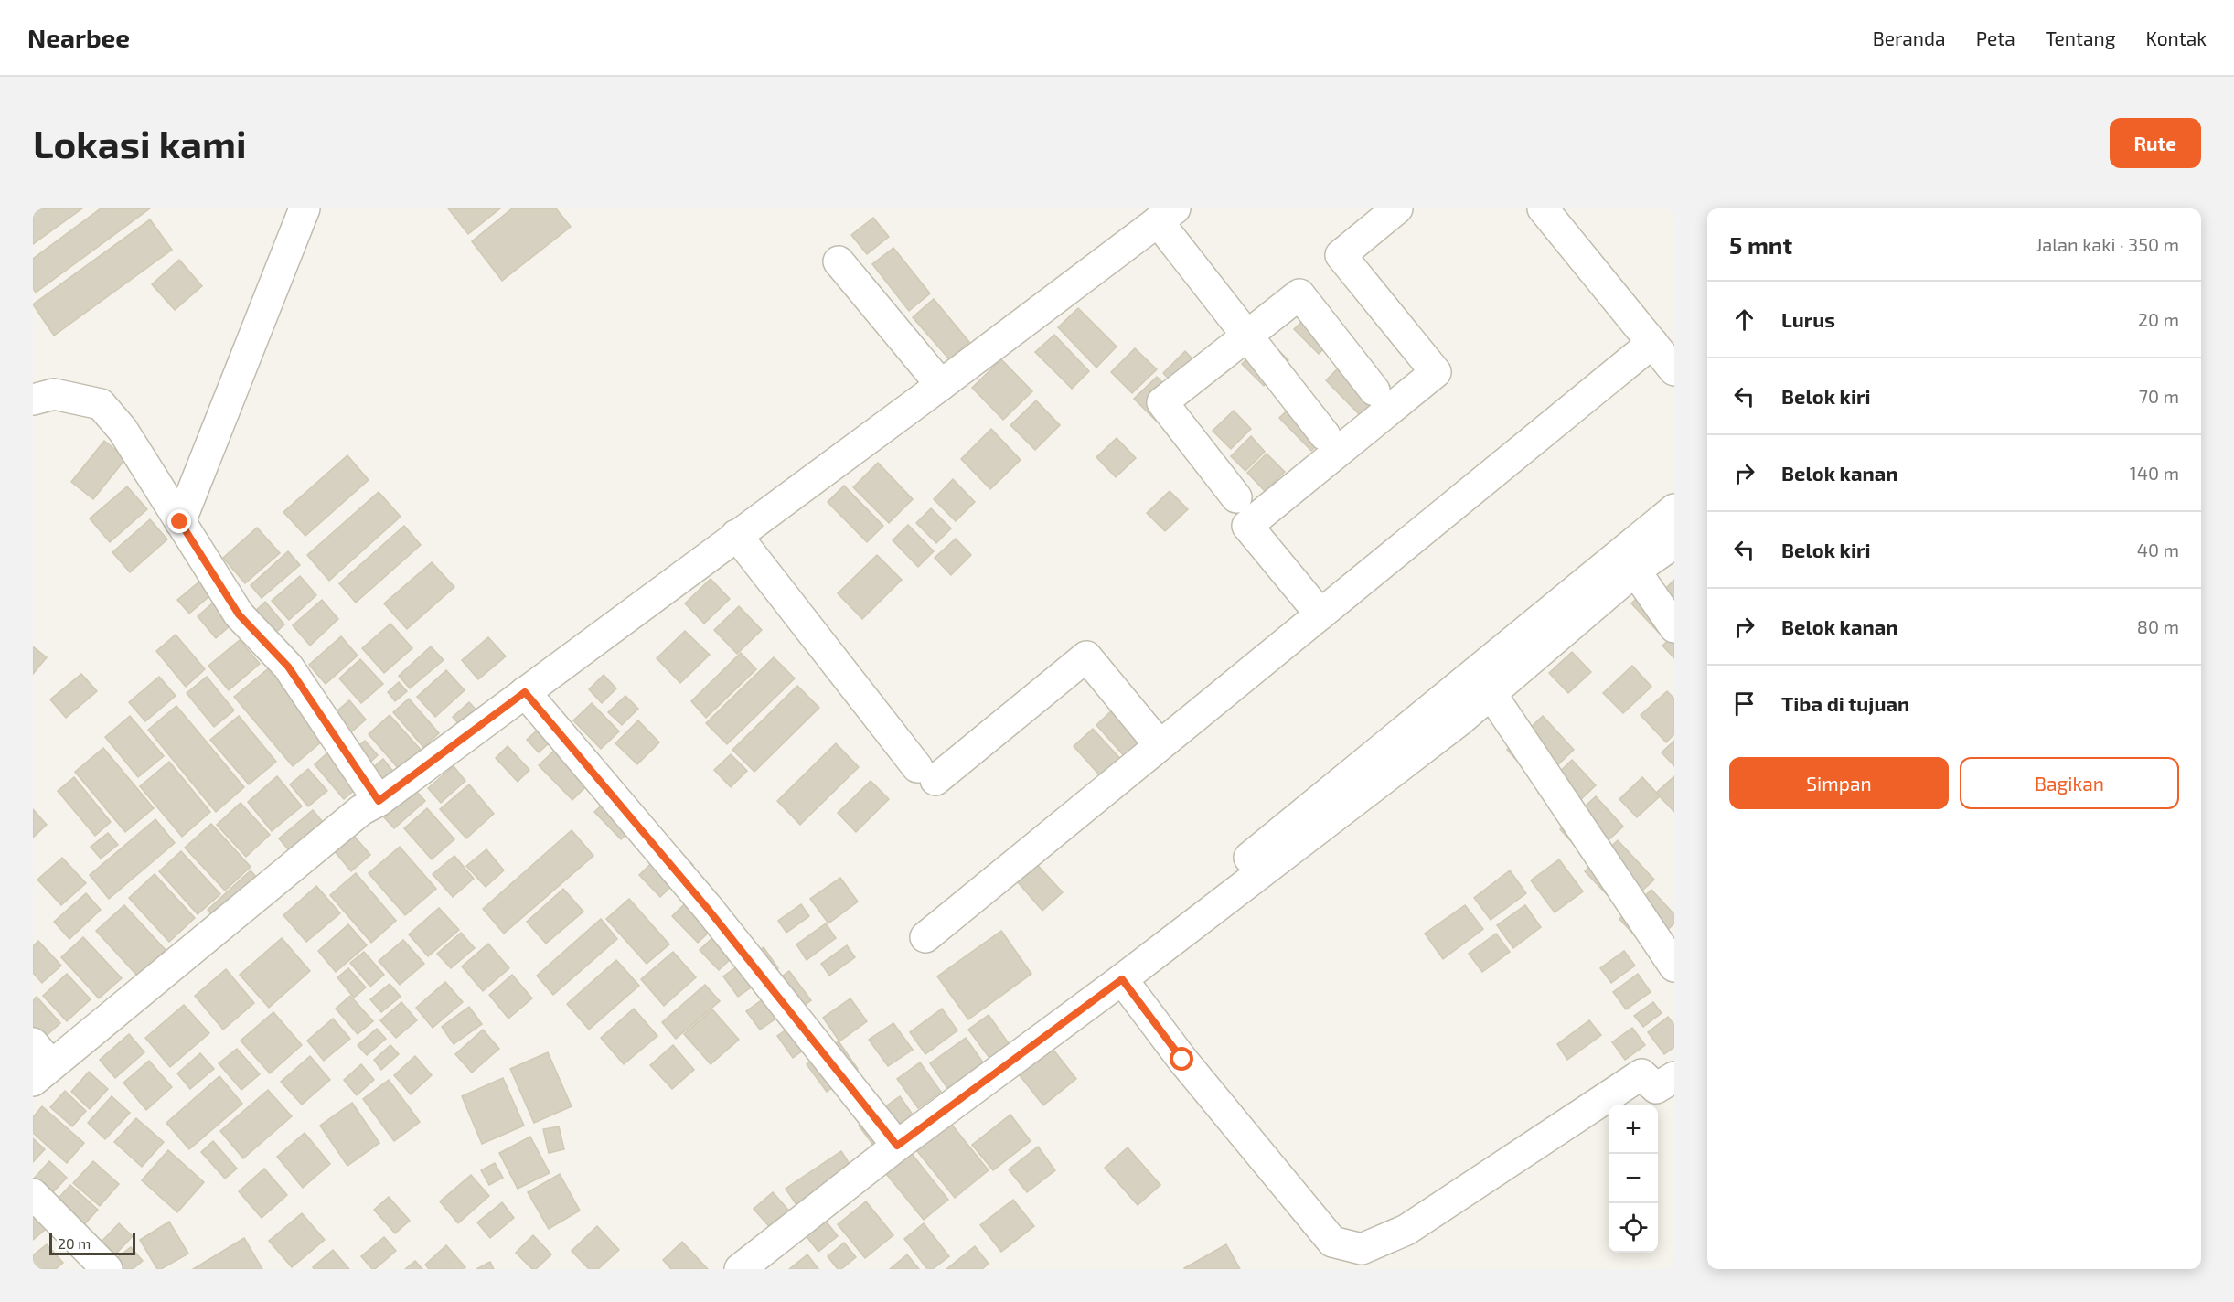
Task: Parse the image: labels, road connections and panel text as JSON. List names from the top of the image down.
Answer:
{
  "scale_bar": "20 m",
  "page": {
    "header": "Nearbee",
    "nav": [
      "Beranda",
      "Peta",
      "Tentang",
      "Kontak"
    ],
    "buttons": [
      "Rute",
      ["Simpan", "Bagikan"]
    ],
    "title": "Lokasi kami",
    "heading": ["5 mnt", "Jalan kaki · 350 m"],
    "list": [
      ["Lurus", "20 m"],
      ["Belok kiri", "70 m"],
      ["Belok kanan", "140 m"],
      ["Belok kiri", "40 m"],
      ["Belok kanan", "80 m"],
      "Tiba di tujuan"
    ],
    "map_buttons": ["+", "−"],
    "scale": "20 m"
  }
}
